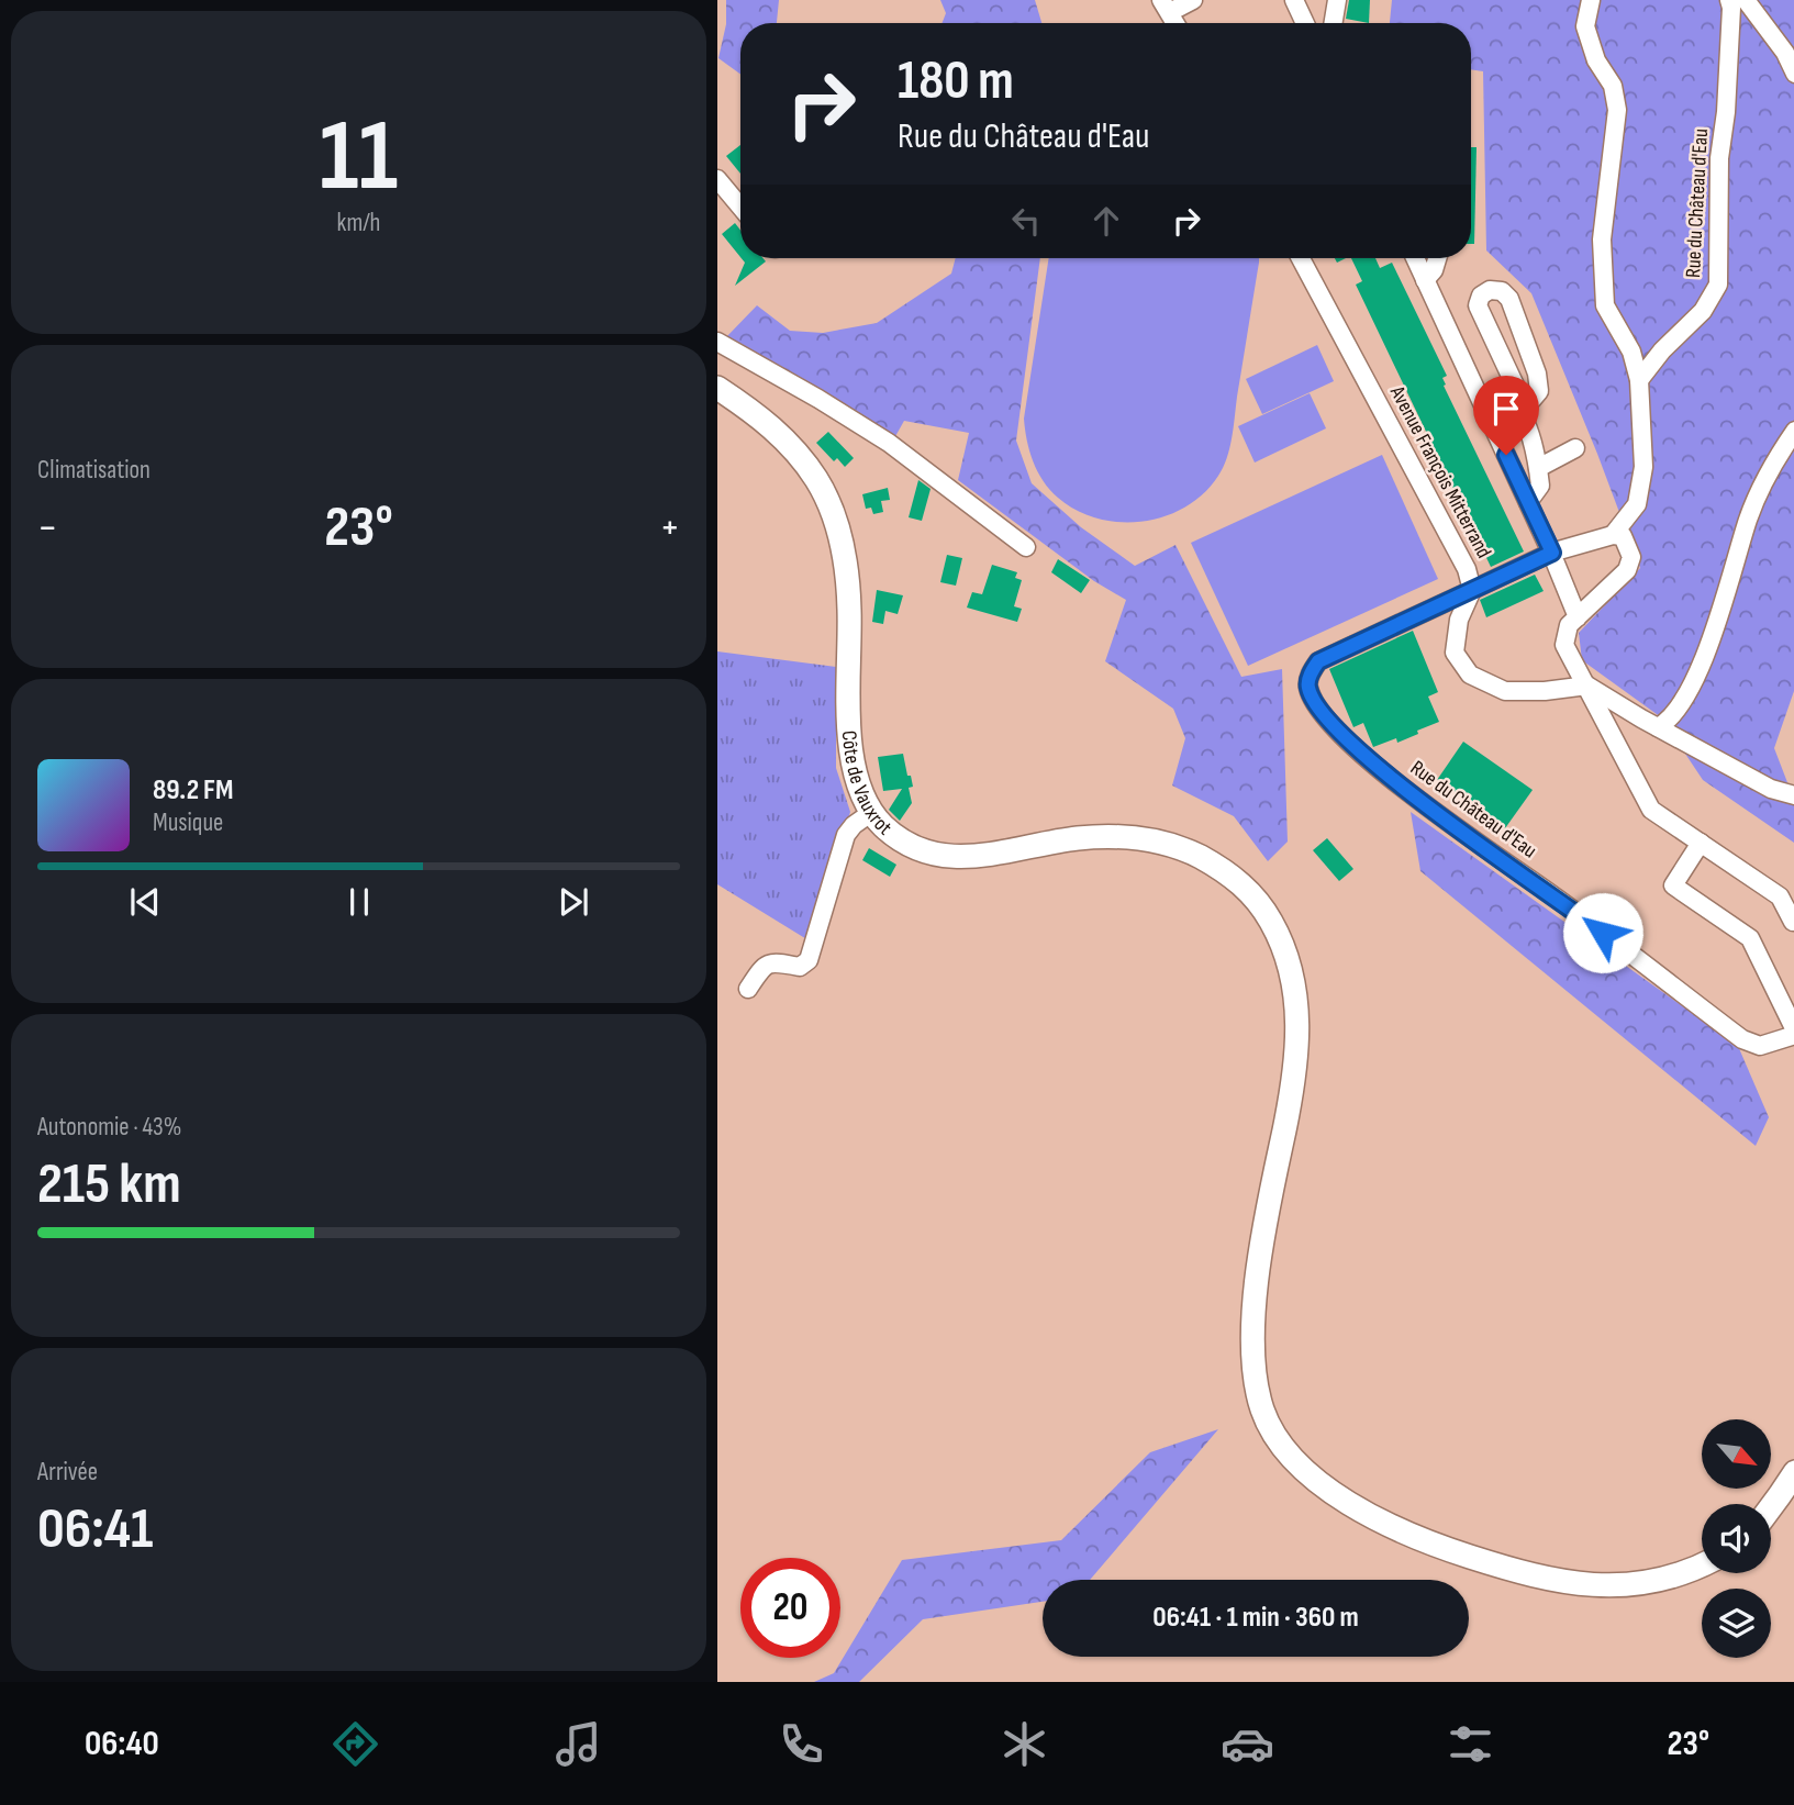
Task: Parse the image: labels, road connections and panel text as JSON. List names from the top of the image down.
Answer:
{
  "streets": {
    "main road": ["Côte de Vauxrot"],
    "street": ["Rue du Château d'Eau", "Avenue François Mitterrand"]
  },
  "crossings": [
    ["Rue du Château d'Eau", "Avenue François Mitterrand"]
  ],
  "north": "bottom right",
  "page": {
    "tile": [
      ["11", "km/h"],
      "Climatisation",
      ["Autonomie · 43%", "215 km"],
      ["Arrivée", "06:41"]
    ],
    "turn": ["180 m", "Rue du Château d'Eau"],
    "heat": ["−", "23°", "+"],
    "song": ["89.2 FM", "Musique"],
    "limit": "20",
    "trip": "06:41 · 1 min · 360 m",
    "tabs": ["06:40", "23°"]
  }
}
